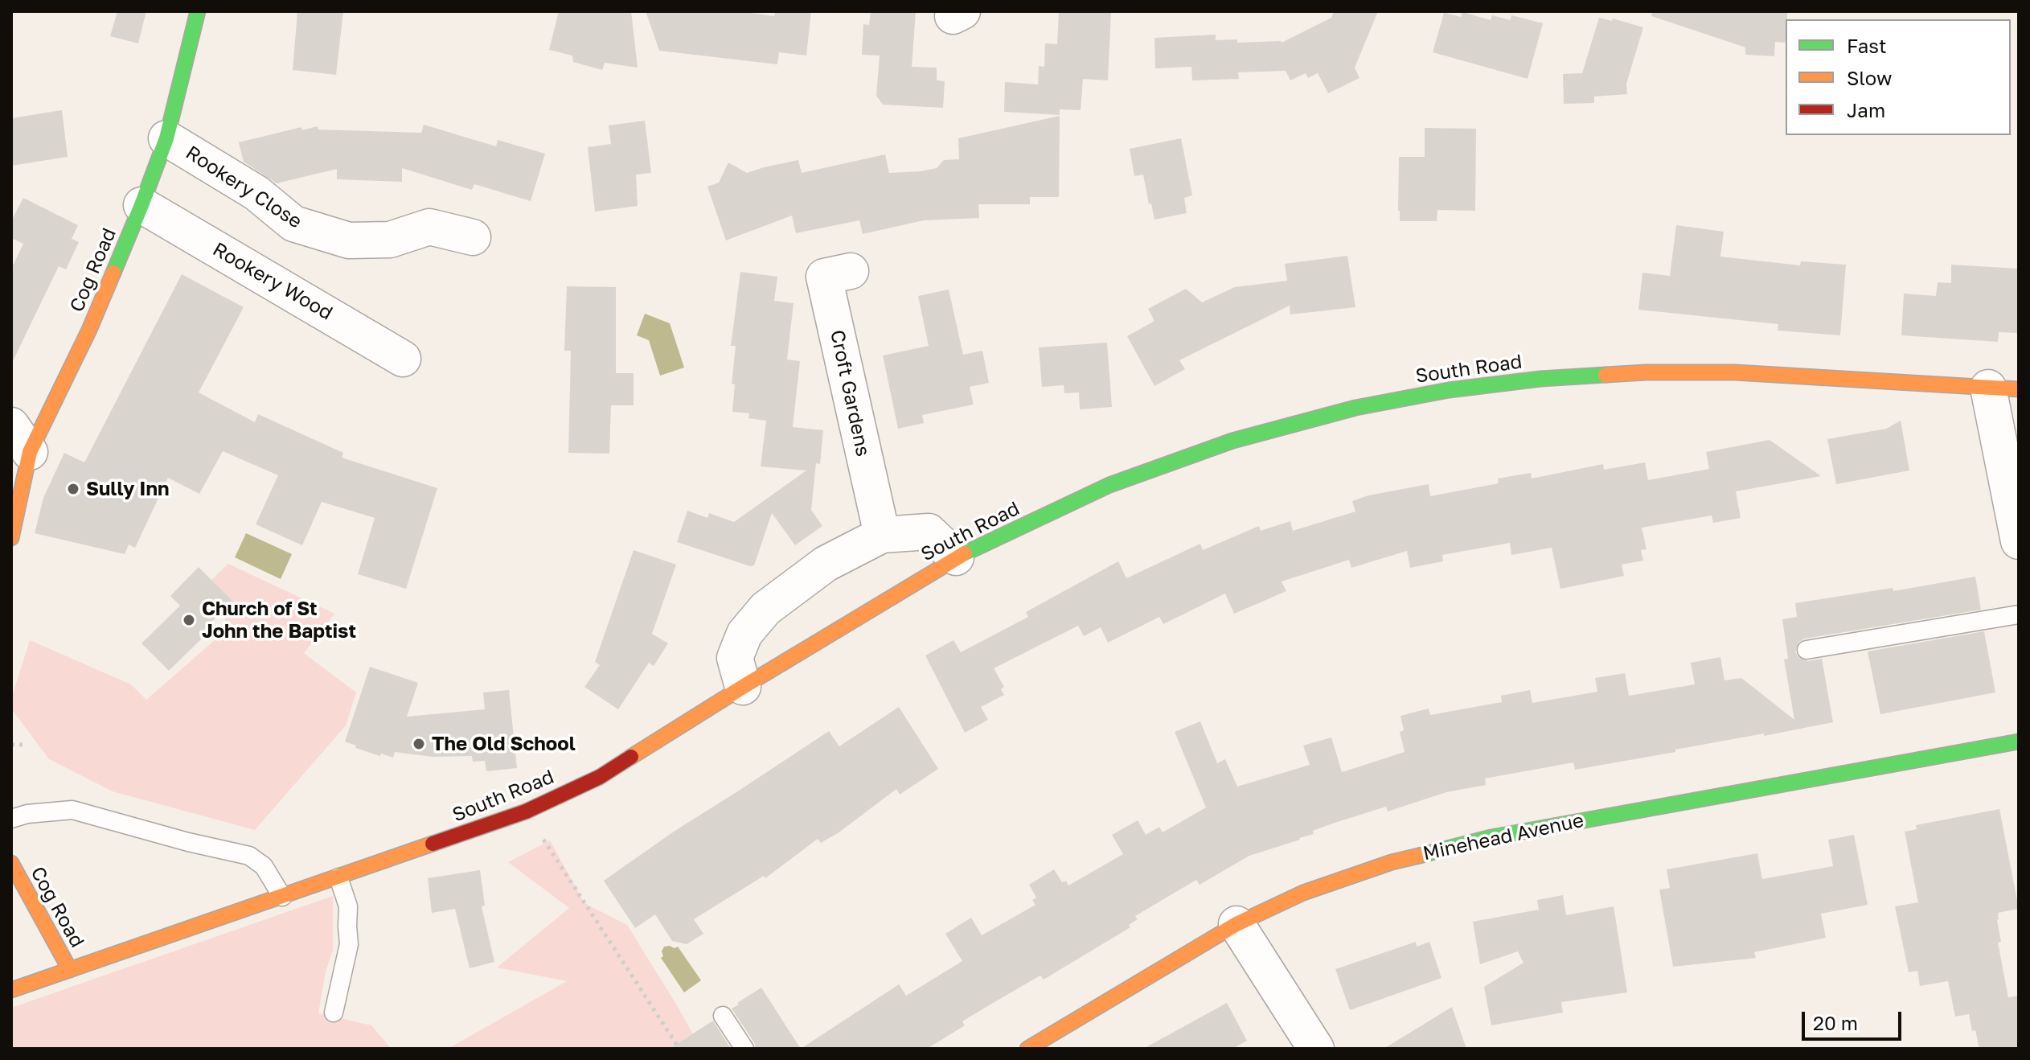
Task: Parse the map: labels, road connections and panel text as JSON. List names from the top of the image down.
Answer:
{
  "streets": {
    "main road": ["Cog Road", "South Road", "Minehead Avenue"],
    "street": ["Rookery Close", "Rookery Wood", "Croft Gardens"]
  },
  "crossings": [
    ["Rookery Close", "Cog Road"],
    ["Cog Road", "Rookery Wood"],
    ["Cog Road", "South Road"]
  ],
  "places": ["Sully Inn", "Church of St John the Baptist", "The Old School"],
  "legend": ["Fast", "Slow", "Jam"],
  "scale_bar": "20 m"
}
